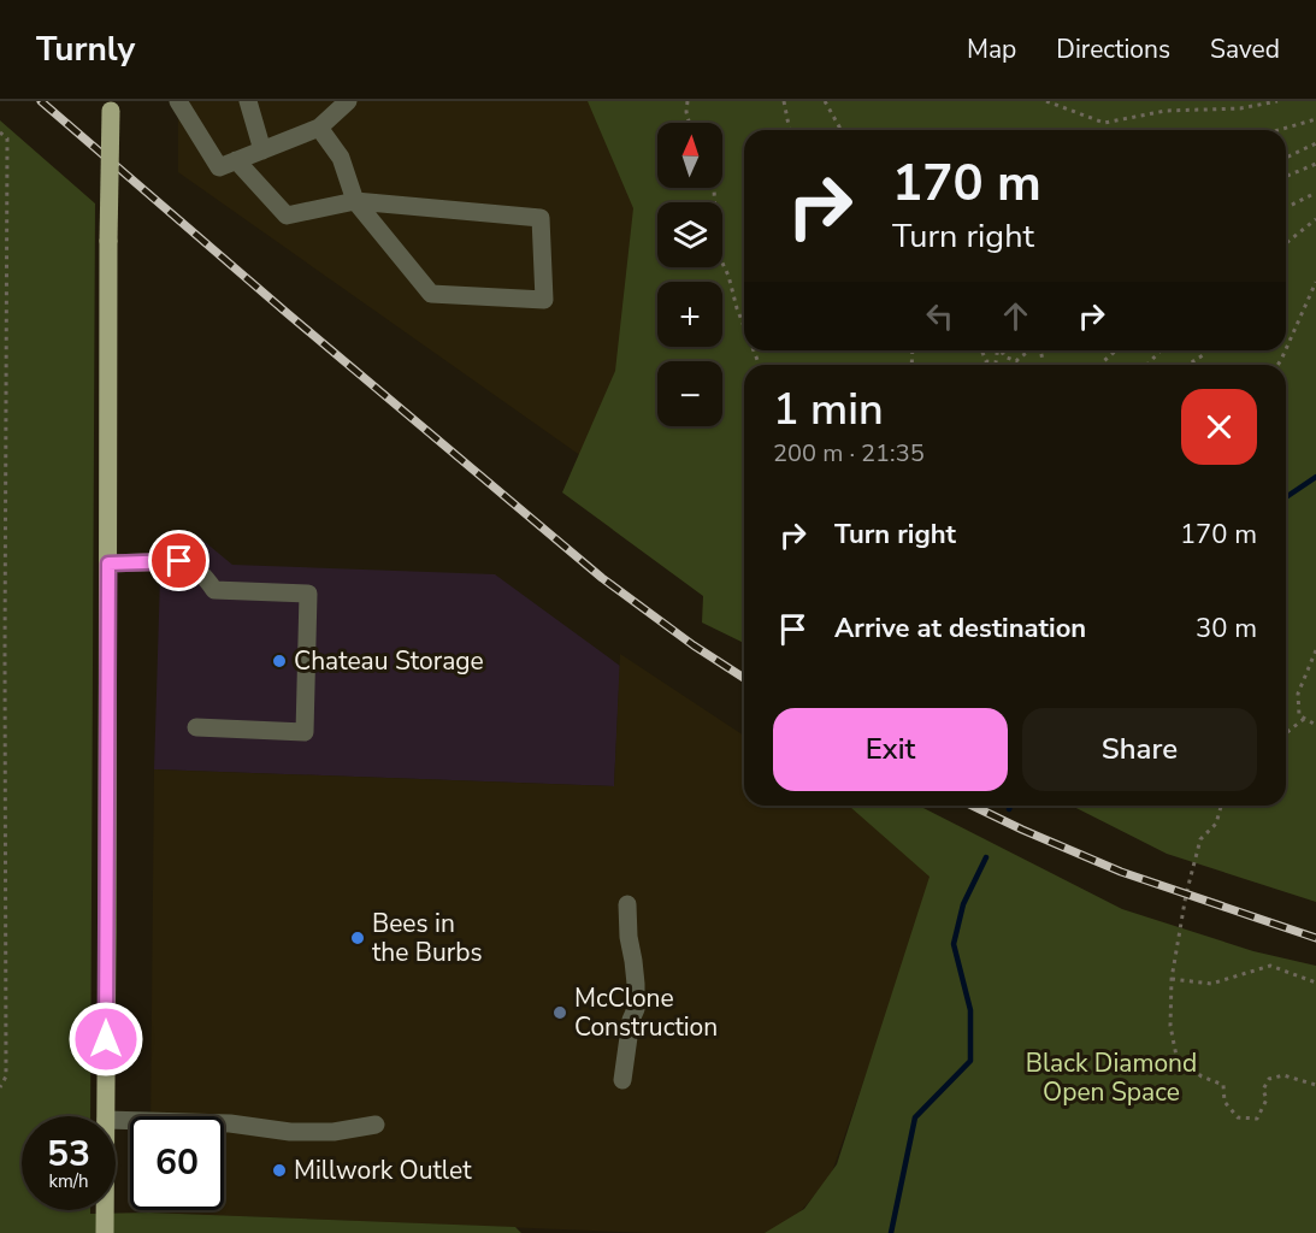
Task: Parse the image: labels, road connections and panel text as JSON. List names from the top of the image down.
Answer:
{
  "parks": ["Black Diamond Open Space"],
  "places": [
    "Chateau Storage",
    "Bees in the Burbs",
    "McClone Construction",
    "Millwork Outlet"
  ],
  "north": "top",
  "page": {
    "header": "Turnly",
    "nav": ["Map", "Directions", "Saved"],
    "map_buttons": ["+", "−"],
    "turn": ["170 m", "Turn right"],
    "heading": ["1 min", "200 m · 21:35"],
    "list": [
      {
        "name": "Turn right",
        "value": "170 m"
      },
      {
        "name": "Arrive at destination",
        "value": "30 m"
      }
    ],
    "buttons": ["Exit", "Share"],
    "speed": "53 km/h",
    "limit": "60"
  }
}
